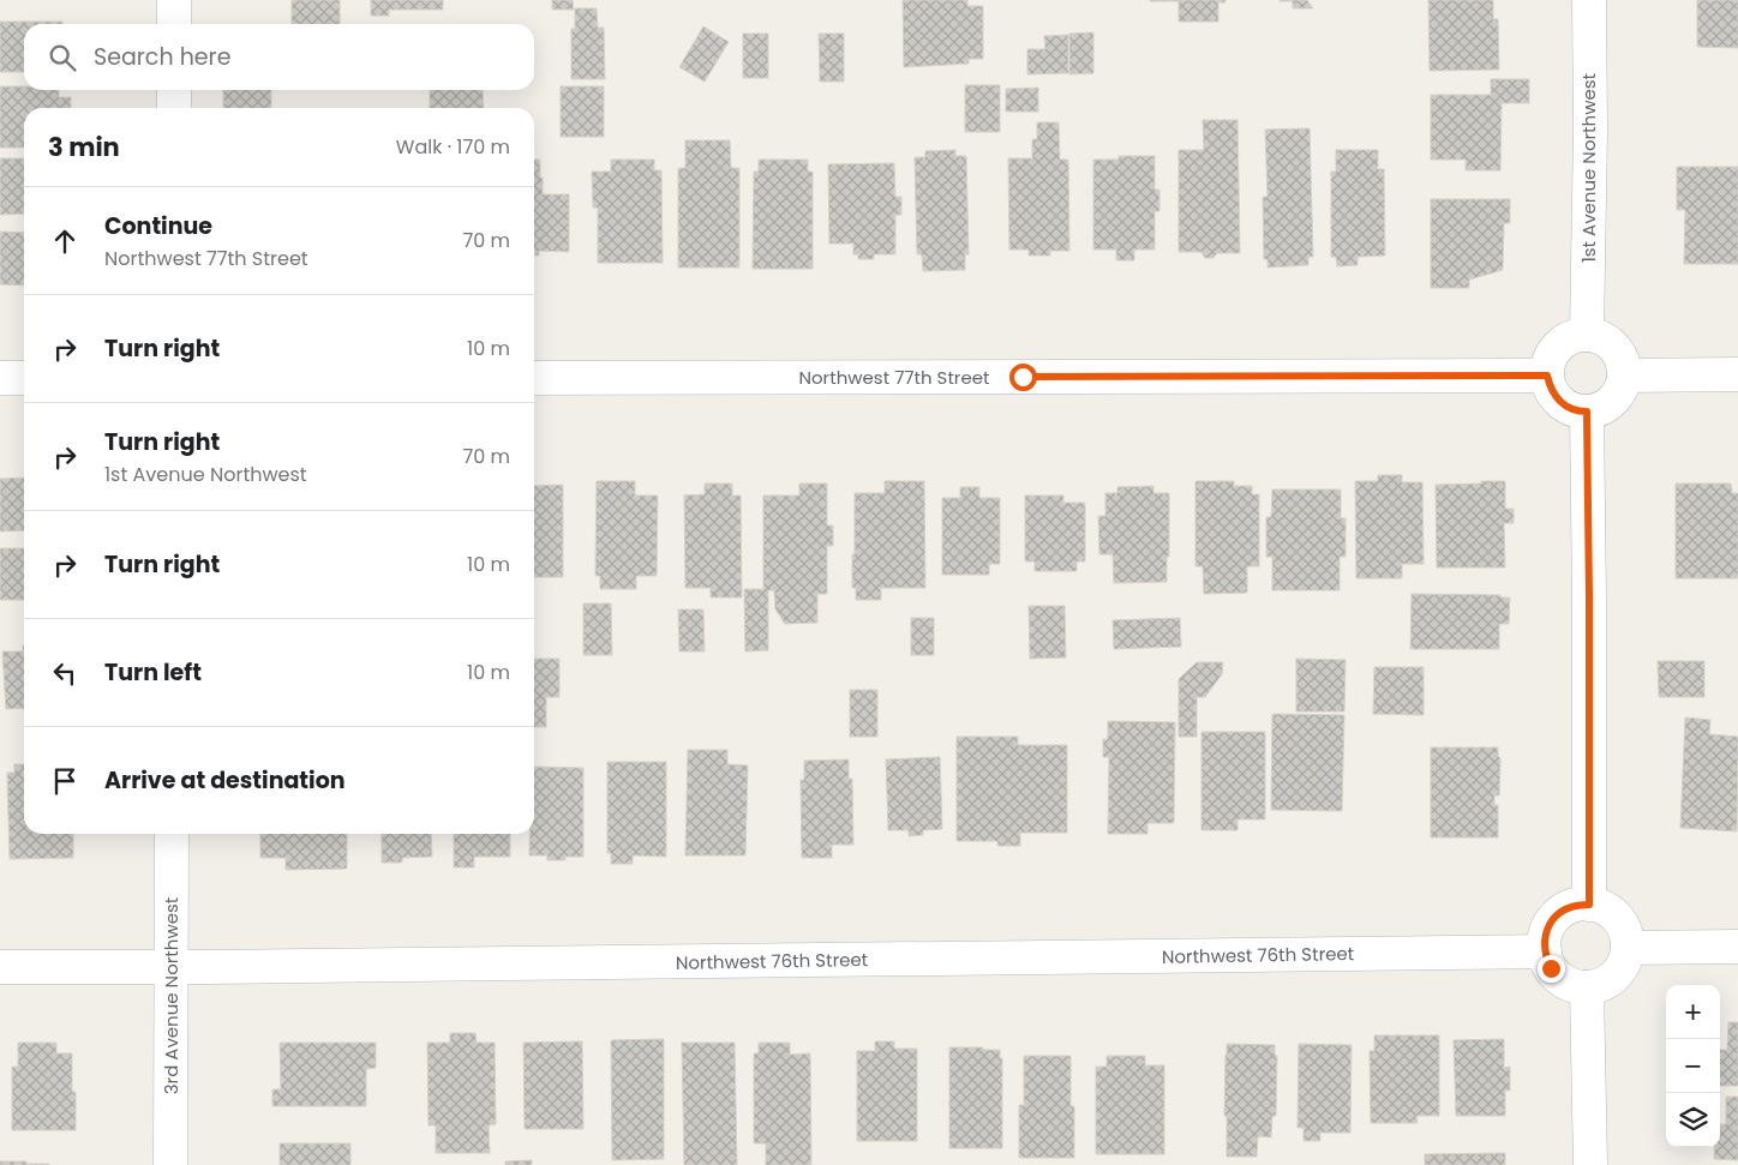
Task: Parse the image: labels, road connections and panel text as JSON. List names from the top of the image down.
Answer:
{
  "streets": {
    "street": [
      "1st Avenue Northwest",
      "Northwest 77th Street",
      "Northwest 76th Street",
      "3rd Avenue Northwest"
    ]
  },
  "crossings": [
    ["1st Avenue Northwest", "Northwest 77th Street"],
    ["Northwest 76th Street", "3rd Avenue Northwest"]
  ],
  "page": {
    "search": "Search here",
    "heading": ["3 min", "Walk · 170 m"],
    "list": [
      ["Continue", "Northwest 77th Street", "70 m"],
      ["Turn right", "10 m"],
      ["Turn right", "1st Avenue Northwest", "70 m"],
      ["Turn right", "10 m"],
      ["Turn left", "10 m"],
      "Arrive at destination"
    ],
    "map_buttons": ["+", "−"]
  }
}
